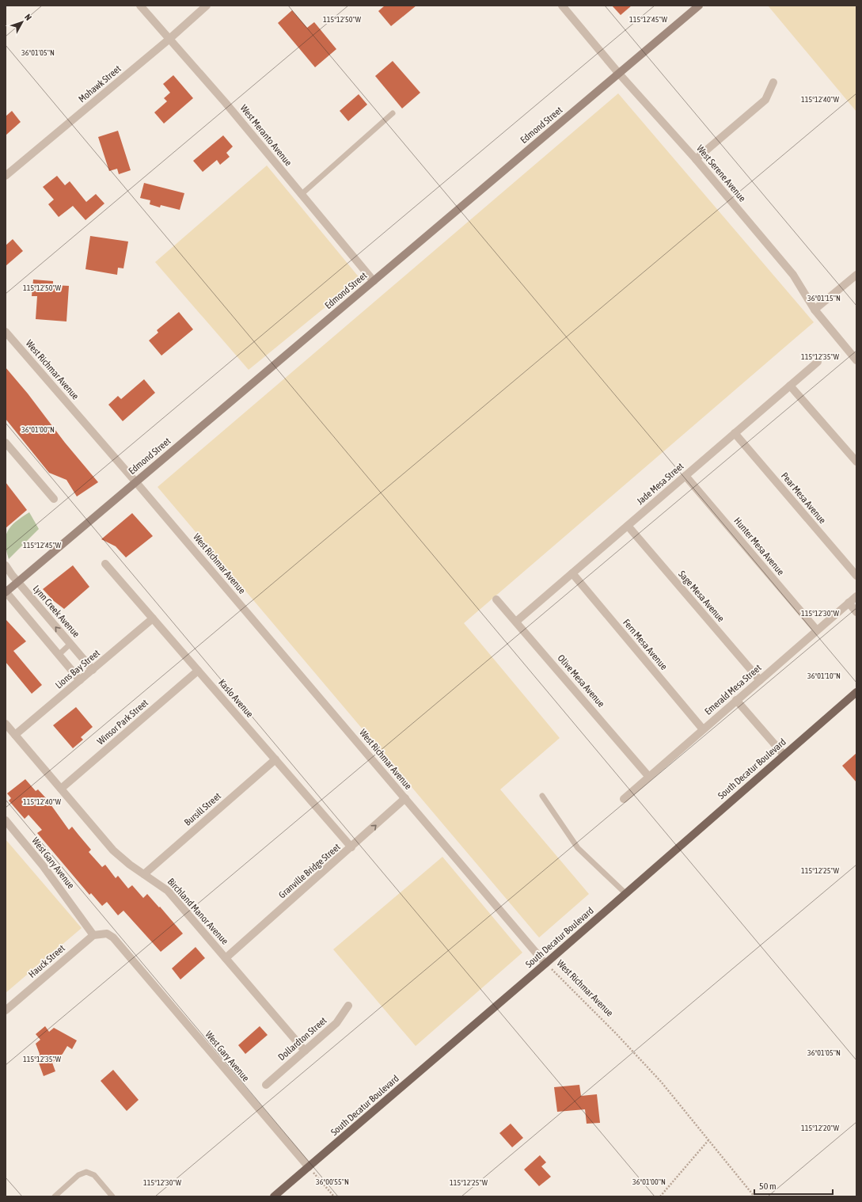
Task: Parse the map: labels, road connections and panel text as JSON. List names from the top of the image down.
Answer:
{
  "streets": {
    "main road": ["South Decatur Boulevard"],
    "street": [
      "Mohawk Street",
      "Edmond Street",
      "West Meranto Avenue",
      "West Serene Avenue",
      "West Richmar Avenue",
      "Jade Mesa Street",
      "Pear Mesa Avenue",
      "Hunter Mesa Avenue",
      "Sage Mesa Avenue",
      "Lynn Creek Avenue",
      "Fern Mesa Avenue",
      "Lions Bay Street",
      "Olive Mesa Avenue",
      "Emerald Mesa Street",
      "Kaslo Avenue",
      "Winsor Park Street",
      "Bursill Street",
      "West Gary Avenue",
      "Granville Bridge Street",
      "Birchland Manor Avenue",
      "Hauck Street",
      "Dollardton Street"
    ]
  },
  "crossings": [
    ["Mohawk Street", "West Meranto Avenue"],
    ["Edmond Street", "West Meranto Avenue"],
    ["Edmond Street", "West Serene Avenue"],
    ["Edmond Street", "West Richmar Avenue"],
    ["Edmond Street", "Lynn Creek Avenue"],
    ["West Richmar Avenue", "South Decatur Boulevard"],
    ["West Richmar Avenue", "Granville Bridge Street"],
    ["Jade Mesa Street", "Pear Mesa Avenue"],
    ["Jade Mesa Street", "Hunter Mesa Avenue"],
    ["Jade Mesa Street", "Sage Mesa Avenue"],
    ["Jade Mesa Street", "Fern Mesa Avenue"],
    ["Jade Mesa Street", "Olive Mesa Avenue"],
    ["Hunter Mesa Avenue", "Emerald Mesa Street"],
    ["Sage Mesa Avenue", "Emerald Mesa Street"],
    ["Lynn Creek Avenue", "Lions Bay Street"],
    ["Fern Mesa Avenue", "Emerald Mesa Street"],
    ["Lions Bay Street", "Kaslo Avenue"],
    ["Lions Bay Street", "Birchland Manor Avenue"],
    ["Olive Mesa Avenue", "Emerald Mesa Street"],
    ["Kaslo Avenue", "Winsor Park Street"],
    ["Kaslo Avenue", "Bursill Street"],
    ["Kaslo Avenue", "Granville Bridge Street"],
    ["Winsor Park Street", "Birchland Manor Avenue"],
    ["South Decatur Boulevard", "West Gary Avenue"],
    ["Bursill Street", "Birchland Manor Avenue"],
    ["West Gary Avenue", "Hauck Street"],
    ["Granville Bridge Street", "Birchland Manor Avenue"],
    ["Birchland Manor Avenue", "Dollardton Street"]
  ],
  "scale_bar": "50 m",
  "north": "top right",
  "coordinates": [
    "115°12'50\"W",
    "115°12'45\"W",
    "36°01'05\"N",
    "115°12'40\"W",
    "36°01'15\"N",
    "115°12'35\"W",
    "36°01'00\"N",
    "115°12'30\"W",
    "36°01'10\"N",
    "115°12'25\"W",
    "115°12'20\"W",
    "36°00'55\"N"
  ]
}
